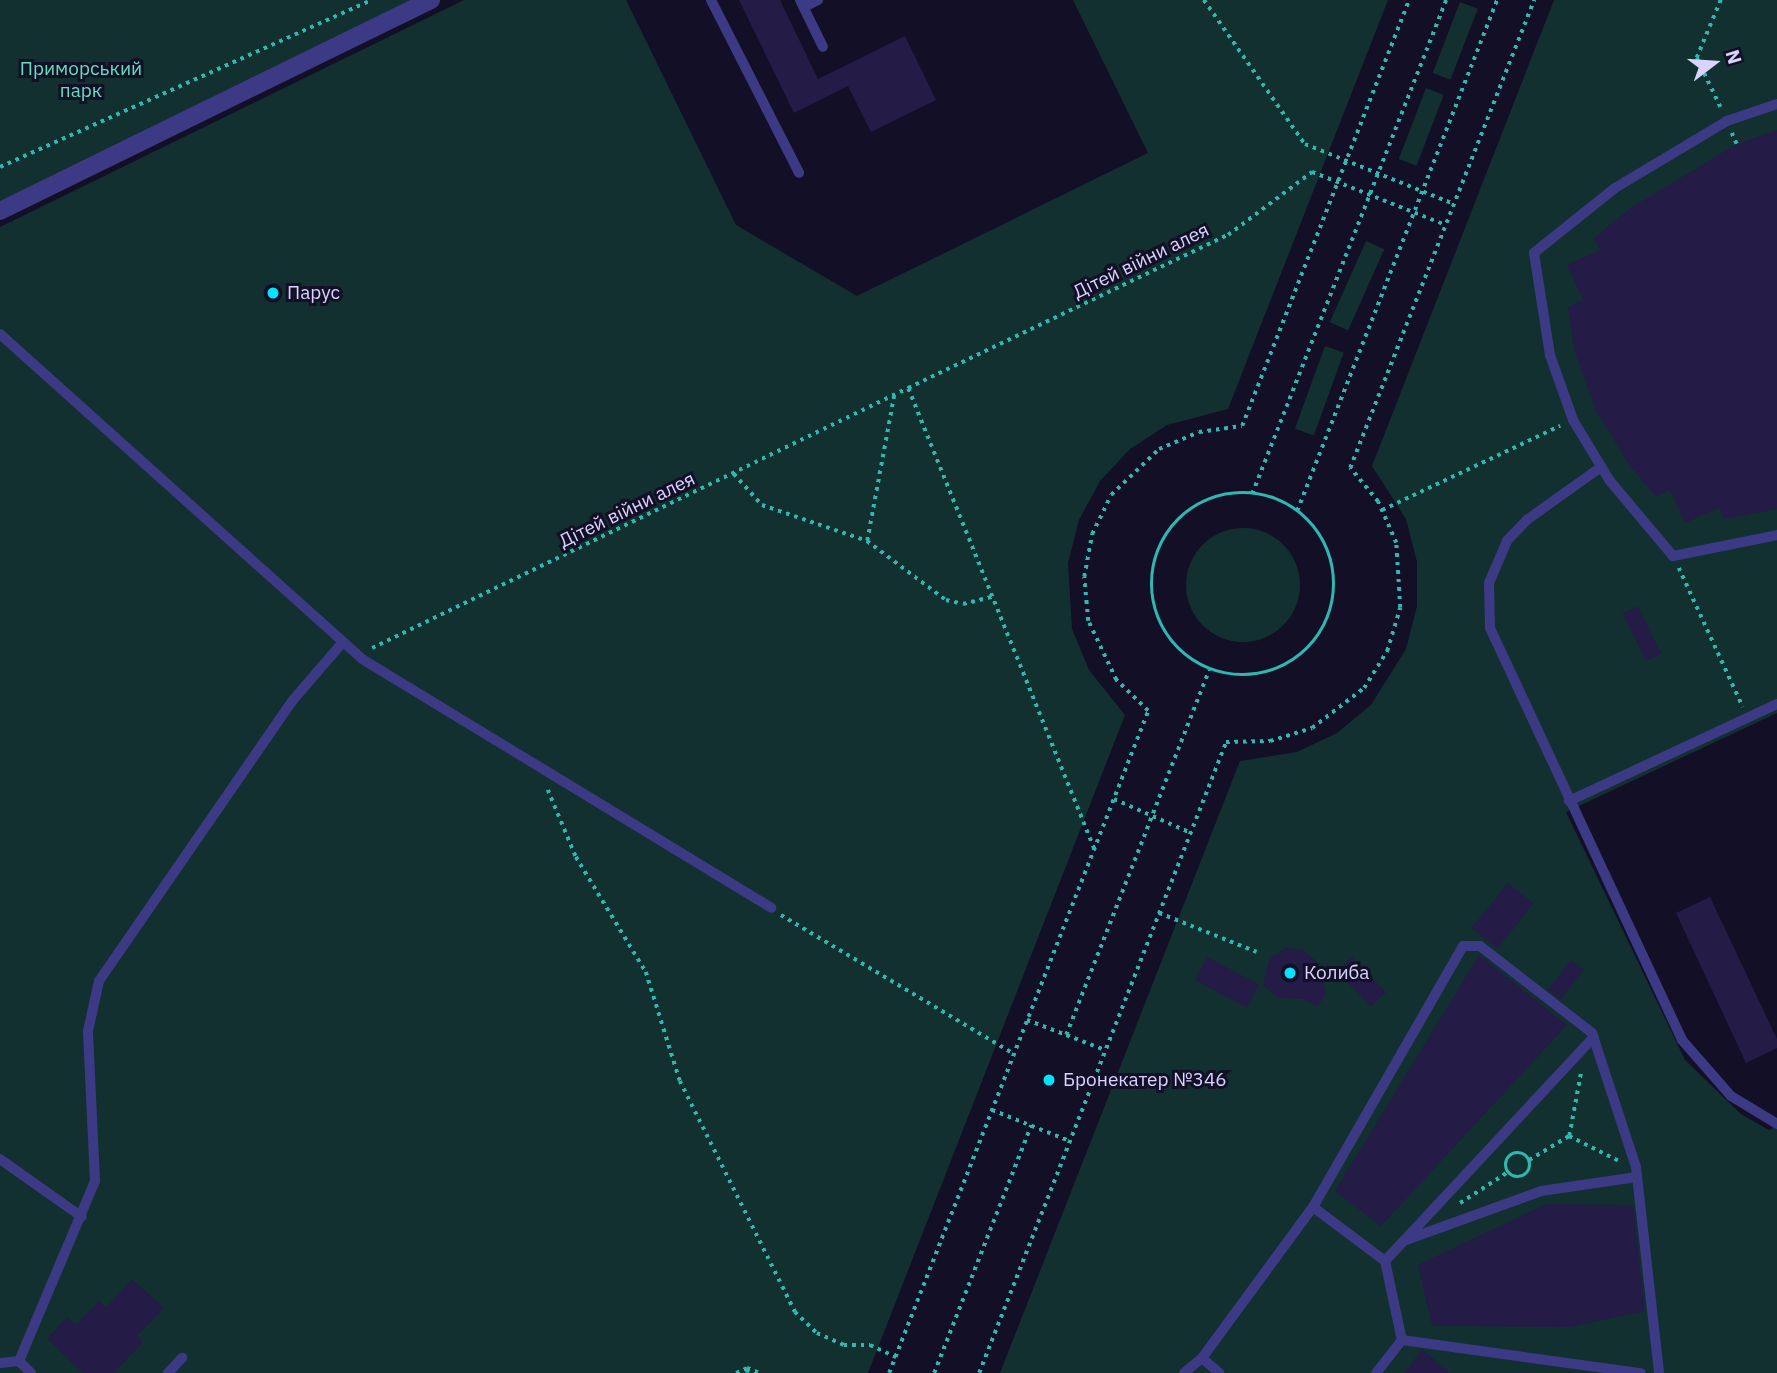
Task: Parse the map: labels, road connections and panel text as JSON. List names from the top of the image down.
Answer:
{
  "streets": {
    "path": ["Дітей війни алея"]
  },
  "parks": ["Приморський парк"],
  "places": ["Парус", "Колиба", "Бронекатер №346"],
  "north": "right"
}
